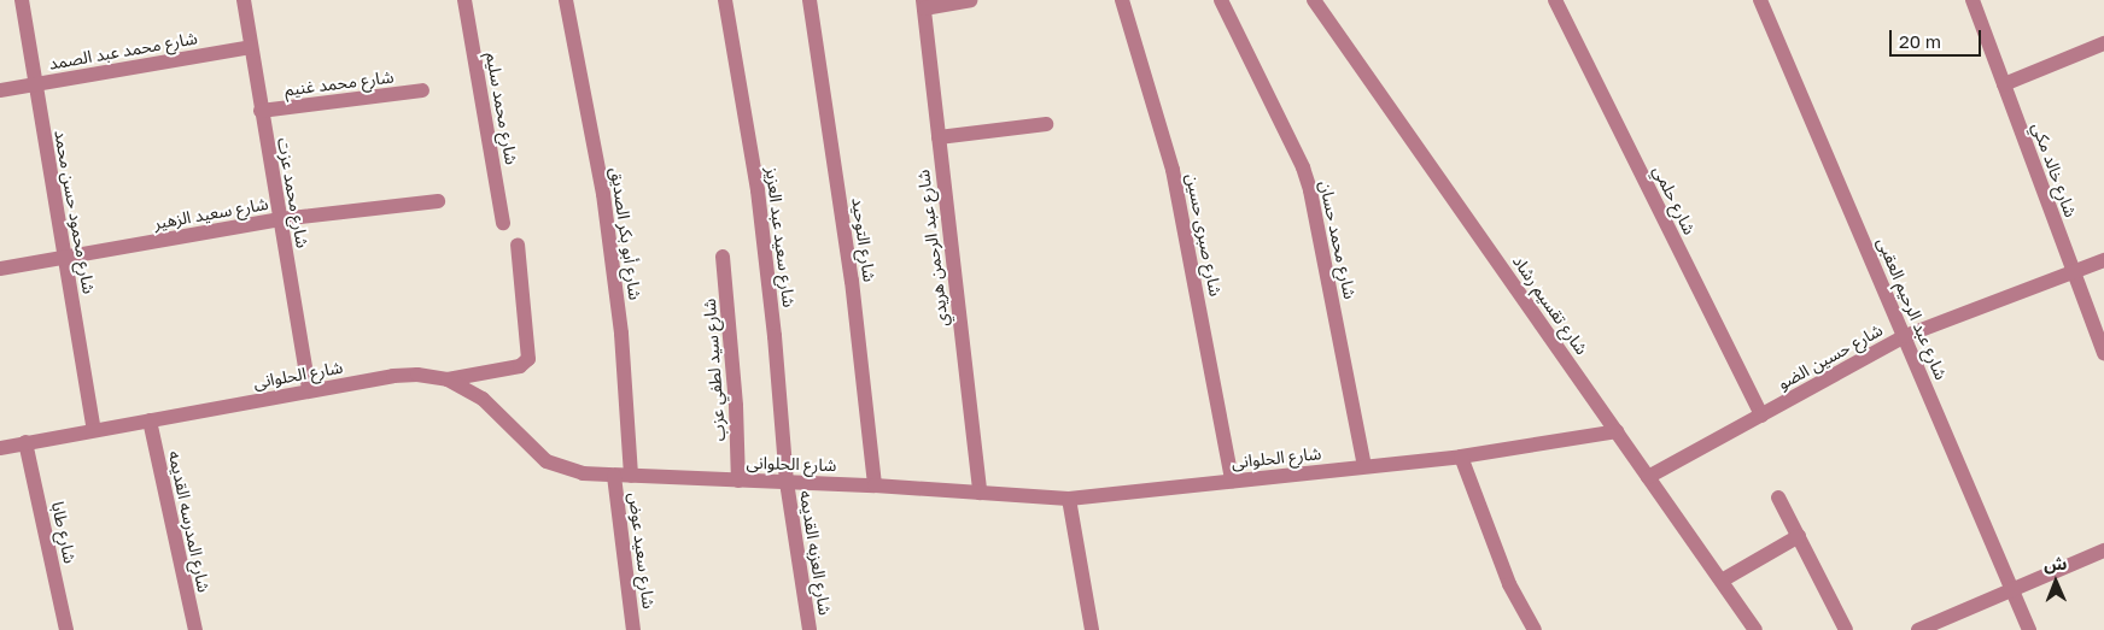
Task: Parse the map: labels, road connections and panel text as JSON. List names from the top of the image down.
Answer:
{
  "streets": {
    "street": [
      "شارع محمد عبد الصمد",
      "شارع محمد غنيم",
      "شارع محمد سليم",
      "شارع خالد مكي",
      "شارع محمد عزت",
      "شارع حلمي",
      "شارع محمود حسن محمد",
      "شارع سعيد الزهير",
      "شارع أبو بكر الصديق",
      "شارع صبرى حسين",
      "شارع سعيد عبد العزيز",
      "شارع التوحيد",
      "شارع محمد حسان",
      "شارع عبد الرحمن هريدي",
      "شارع تقسيم رشاد",
      "شارع عبد الرحيم العقبى",
      "شارع حسين الضو",
      "شارع سيد لطفي عزب",
      "شارع الحلوانى",
      "شارع المدرسه القديمه",
      "شارع طابا",
      "شارع سعيد عوض",
      "شارع العزبه القديمه"
    ]
  },
  "crossings": [
    ["شارع محمد عبد الصمد", "شارع محمد عزت"],
    ["شارع محمد عبد الصمد", "شارع محمود حسن محمد"],
    ["شارع محمد غنيم", "شارع محمد عزت"],
    ["شارع خالد مكي", "شارع حسين الضو"],
    ["شارع محمد عزت", "شارع سعيد الزهير"],
    ["شارع محمد عزت", "شارع الحلوانى"],
    ["شارع حلمي", "شارع حسين الضو"],
    ["شارع محمود حسن محمد", "شارع سعيد الزهير"],
    ["شارع محمود حسن محمد", "شارع الحلوانى"],
    ["شارع أبو بكر الصديق", "شارع الحلوانى"],
    ["شارع صبرى حسين", "شارع الحلوانى"],
    ["شارع سعيد عبد العزيز", "شارع الحلوانى"],
    ["شارع سعيد عبد العزيز", "شارع العزبه القديمه"],
    ["شارع التوحيد", "شارع الحلوانى"],
    ["شارع محمد حسان", "شارع الحلوانى"],
    ["شارع عبد الرحمن هريدي", "شارع الحلوانى"],
    ["شارع تقسيم رشاد", "شارع حسين الضو"],
    ["شارع تقسيم رشاد", "شارع الحلوانى"],
    ["شارع عبد الرحيم العقبى", "شارع حسين الضو"],
    ["شارع سيد لطفي عزب", "شارع الحلوانى"],
    ["شارع الحلوانى", "شارع المدرسه القديمه"],
    ["شارع الحلوانى", "شارع طابا"],
    ["شارع الحلوانى", "شارع سعيد عوض"],
    ["شارع الحلوانى", "شارع العزبه القديمه"]
  ],
  "scale_bar": "20 m",
  "north": "top"
}
